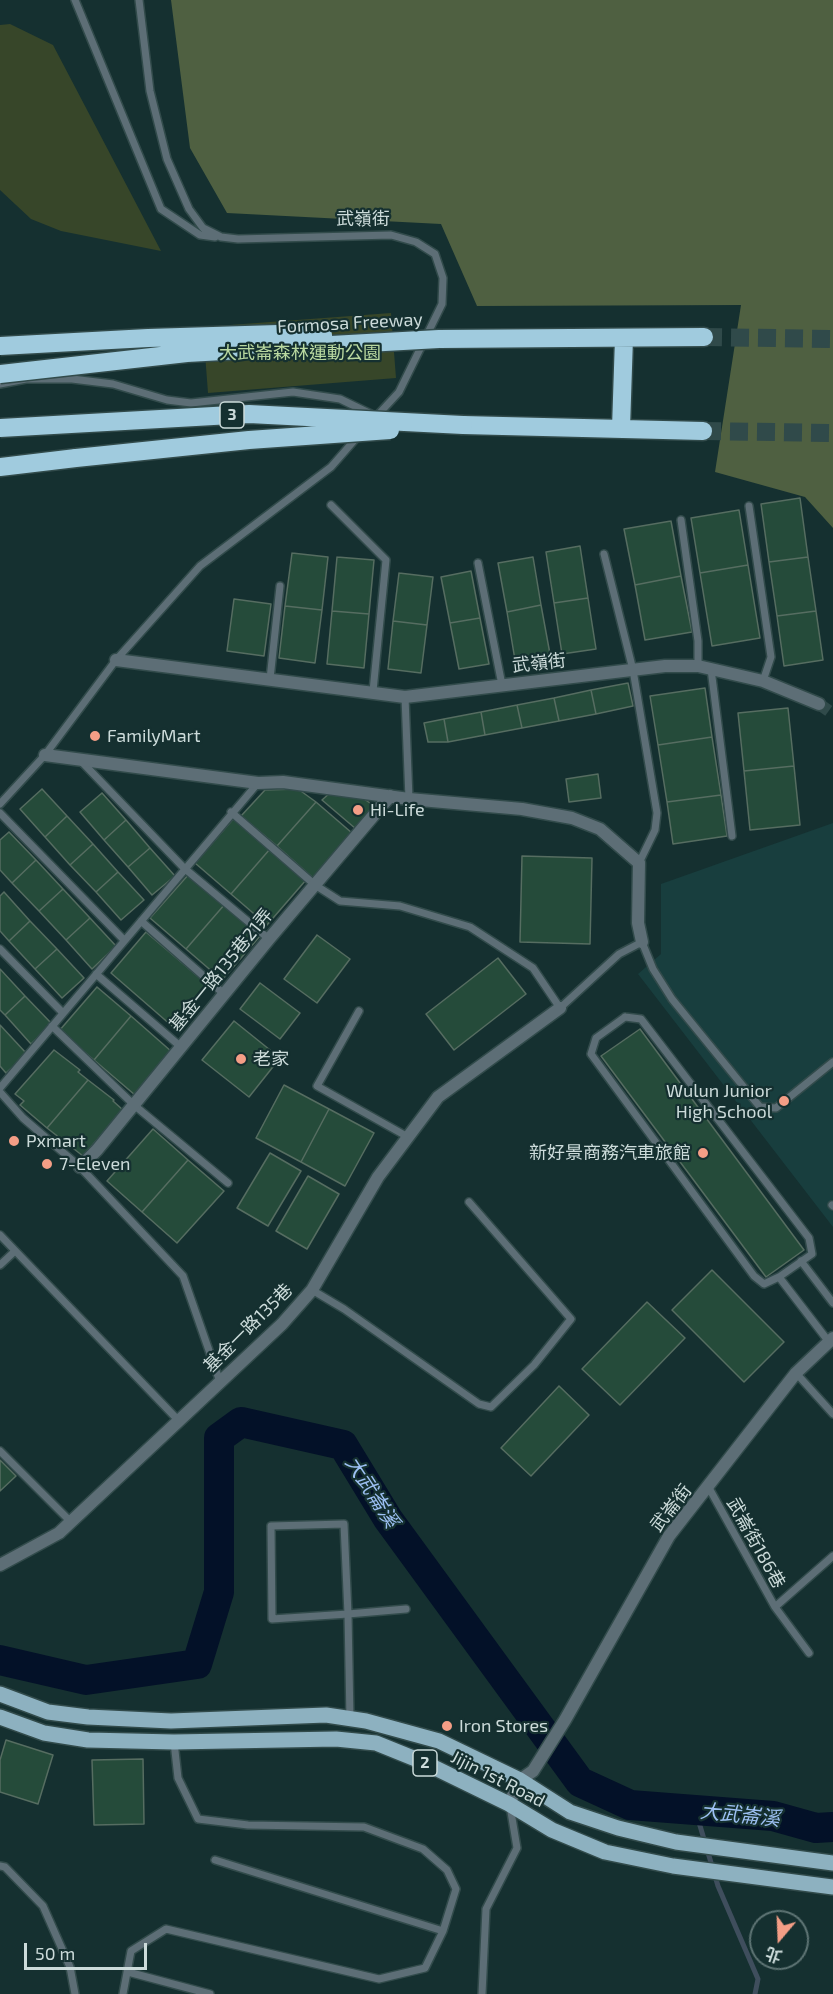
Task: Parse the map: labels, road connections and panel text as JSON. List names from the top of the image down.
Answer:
{
  "streets": {
    "highway": ["Formosa Freeway", "3"],
    "main road": ["2", "Jijin 1st Road"],
    "street": [
      "武嶺街",
      "基金一路135巷21弄",
      "基金一路135巷",
      "武崙街"
    ],
    "lane": ["武崙街186巷"]
  },
  "crossings": [
    ["武崙街", "武崙街186巷"],
    ["武崙街", "Jijin 1st Road"]
  ],
  "water": ["大武崙溪"],
  "parks": ["大武崙森林運動公園"],
  "places": [
    "FamilyMart",
    "Hi-Life",
    "老家",
    "Wulun Junior High School",
    "Pxmart",
    "新好景商務汽車旅館",
    "7-Eleven",
    "Iron Stores"
  ],
  "scale_bar": "50 m",
  "north": "bottom"
}
